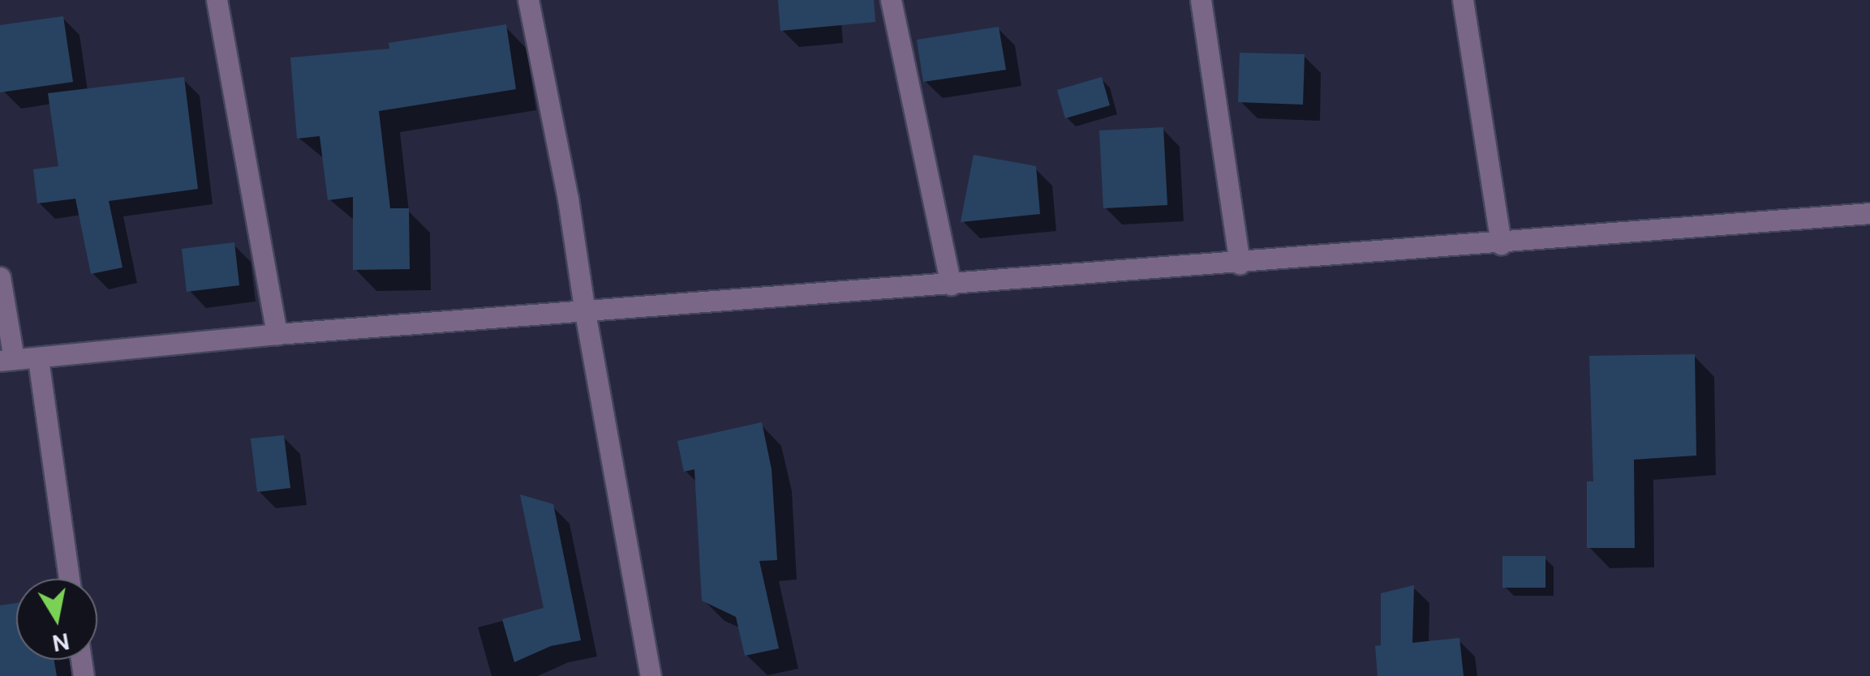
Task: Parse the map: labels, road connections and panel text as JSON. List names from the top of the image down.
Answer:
{
  "north": "bottom"
}
